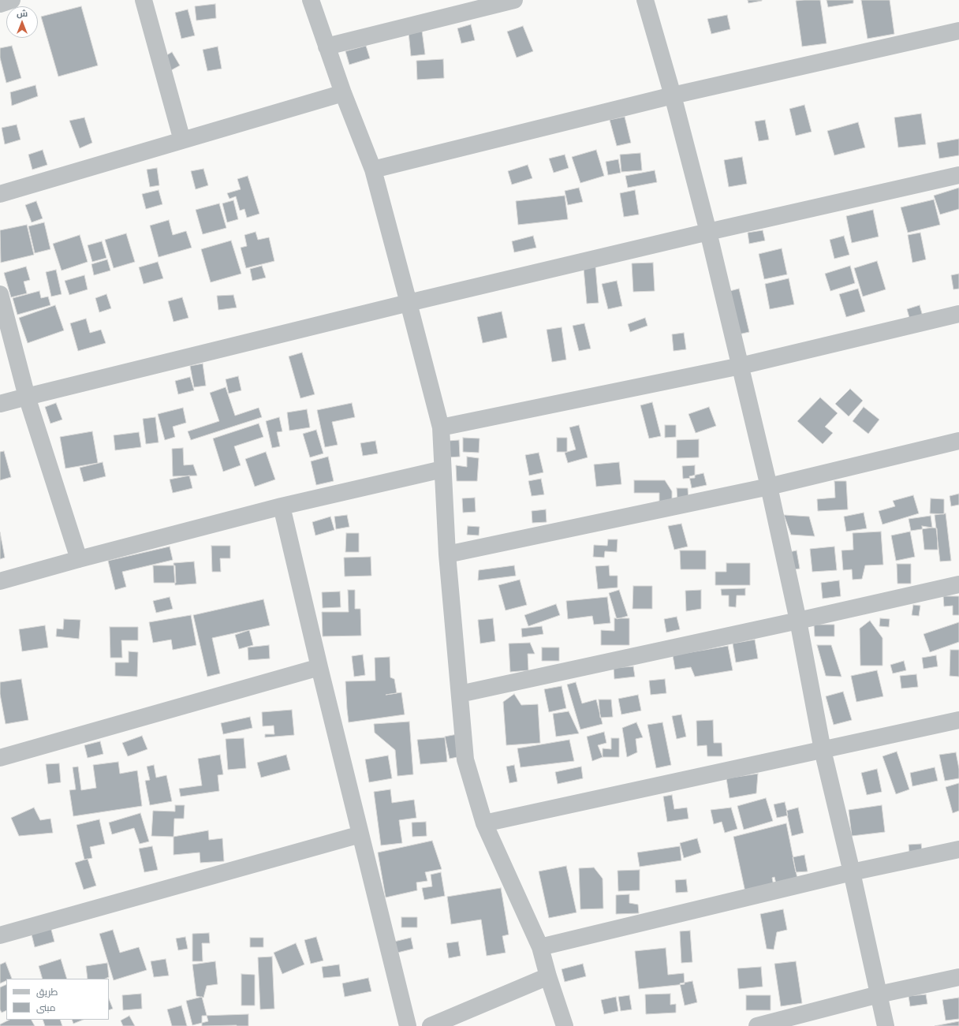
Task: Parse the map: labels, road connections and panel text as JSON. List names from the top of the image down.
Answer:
{
  "legend": ["طريق", "مبنى"],
  "north": "top"
}
